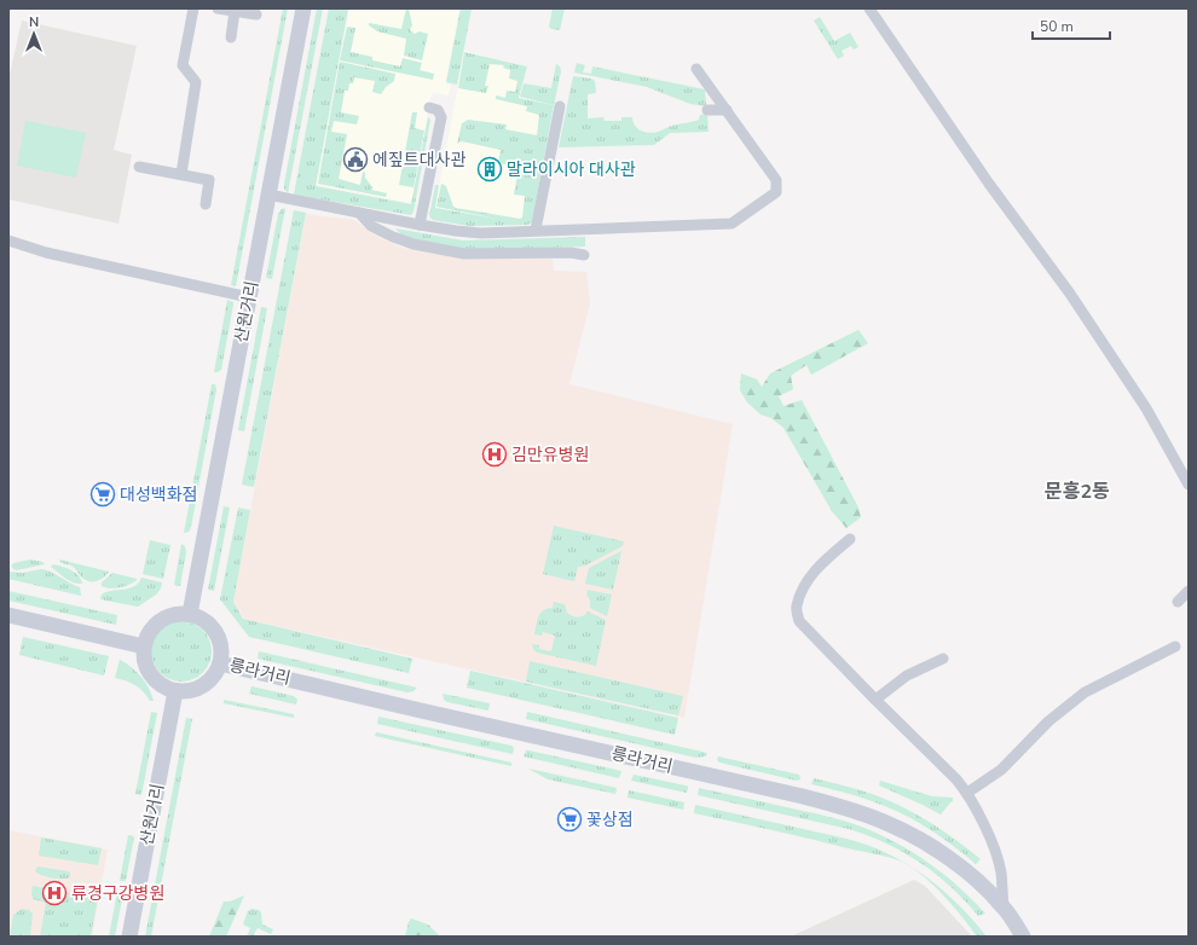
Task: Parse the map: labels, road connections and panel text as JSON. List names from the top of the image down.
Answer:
{
  "streets": {
    "main road": ["산원거리", "릉라거리"]
  },
  "crossings": [
    ["산원거리", "릉라거리"]
  ],
  "districts": ["문흥2동"],
  "places": {
    "public building": ["에짚트대사관"],
    "building": ["말라이시아 대사관"],
    "hospital": ["김만유병원", "류경구강병원"],
    "supermarket": ["대성백화점", "꽃상점"]
  },
  "scale_bar": "50 m",
  "north": "top"
}
